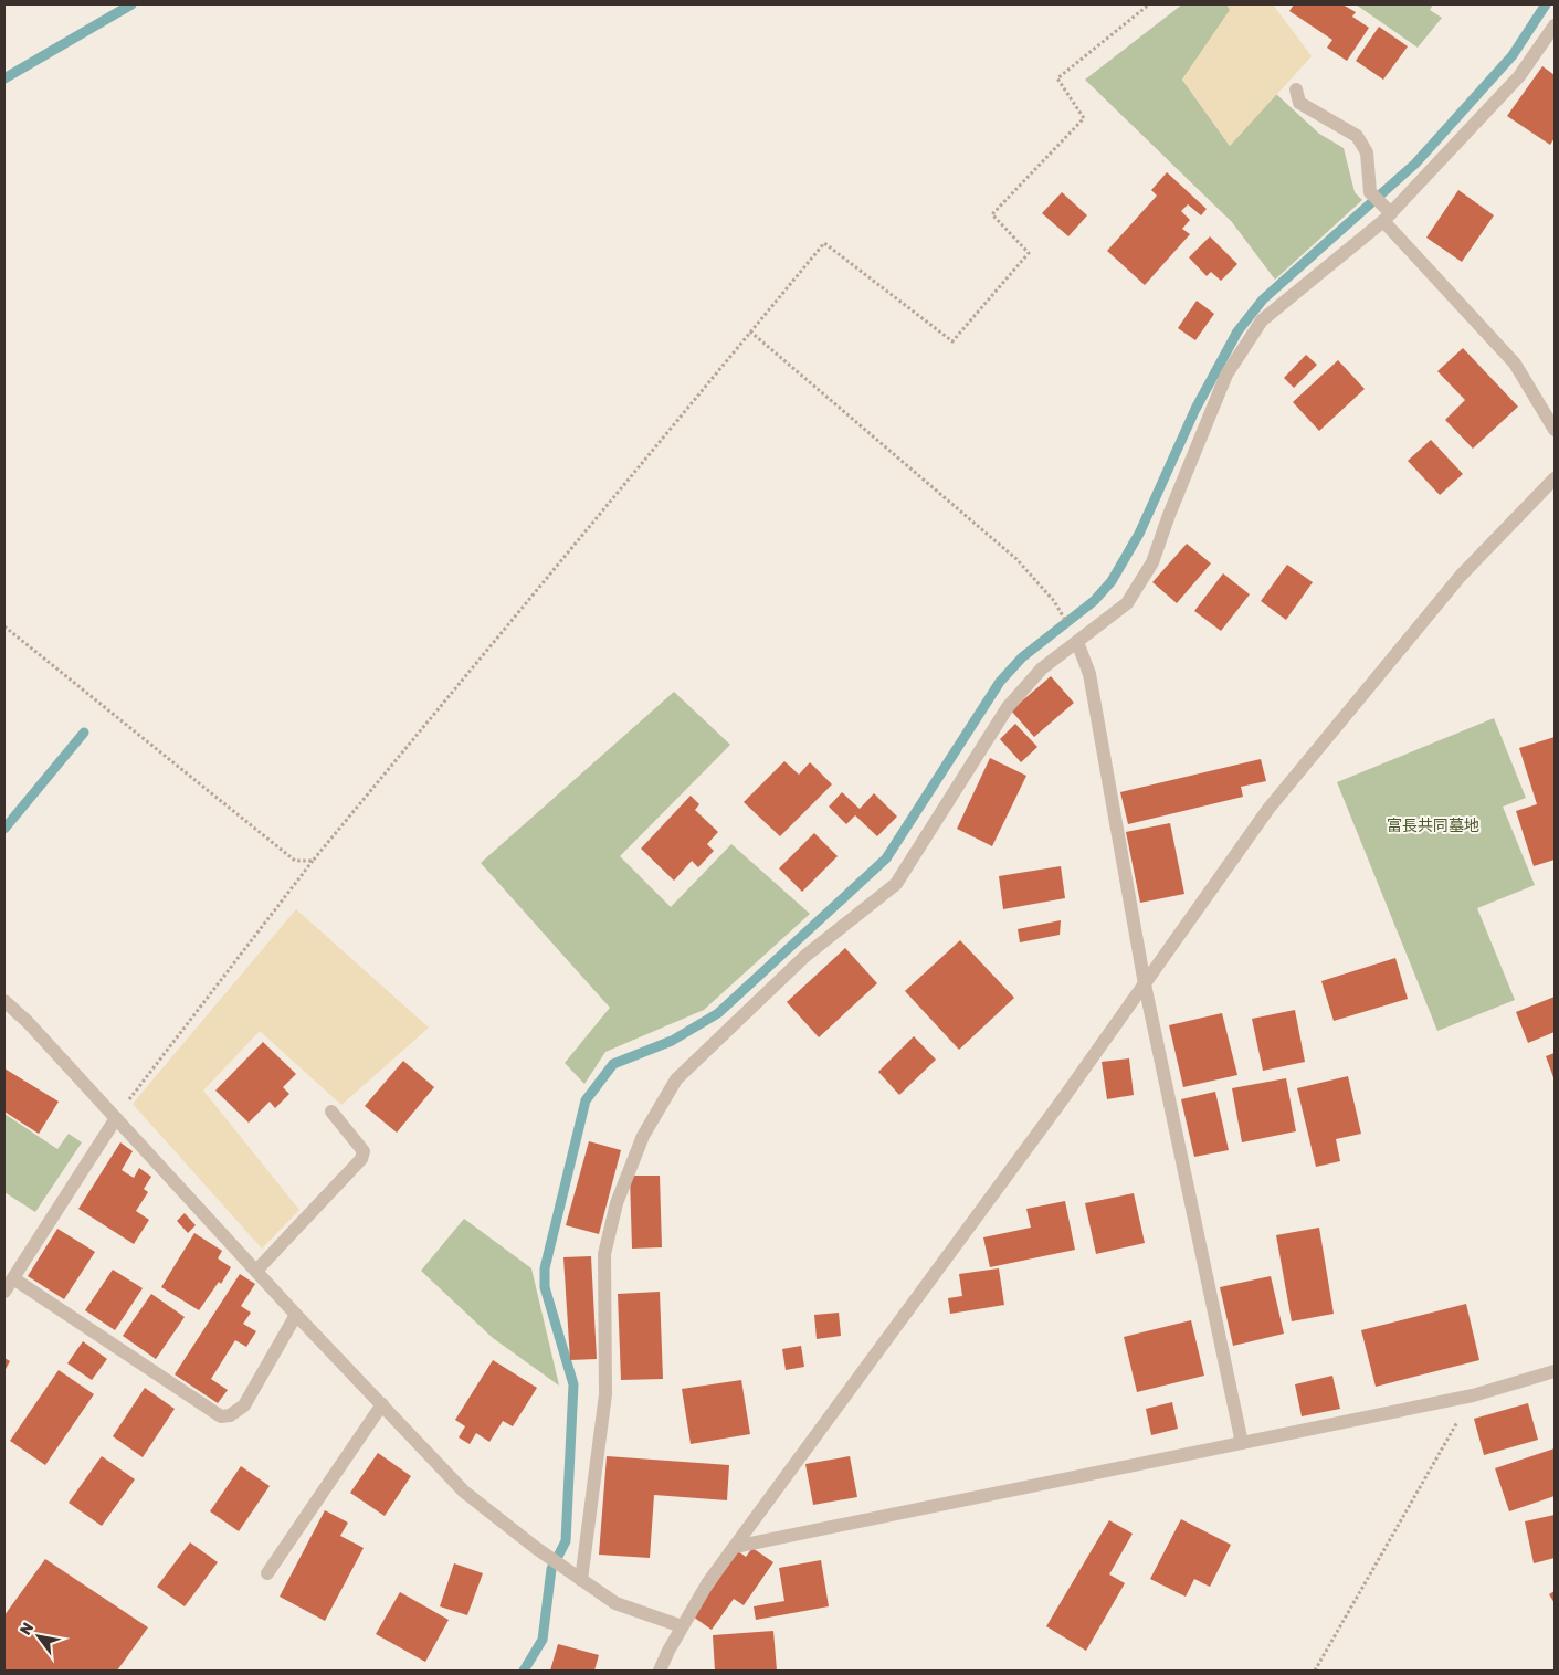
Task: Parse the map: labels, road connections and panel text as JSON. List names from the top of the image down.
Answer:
{
  "parks": ["富長共同墓地"],
  "north": "top left"
}
